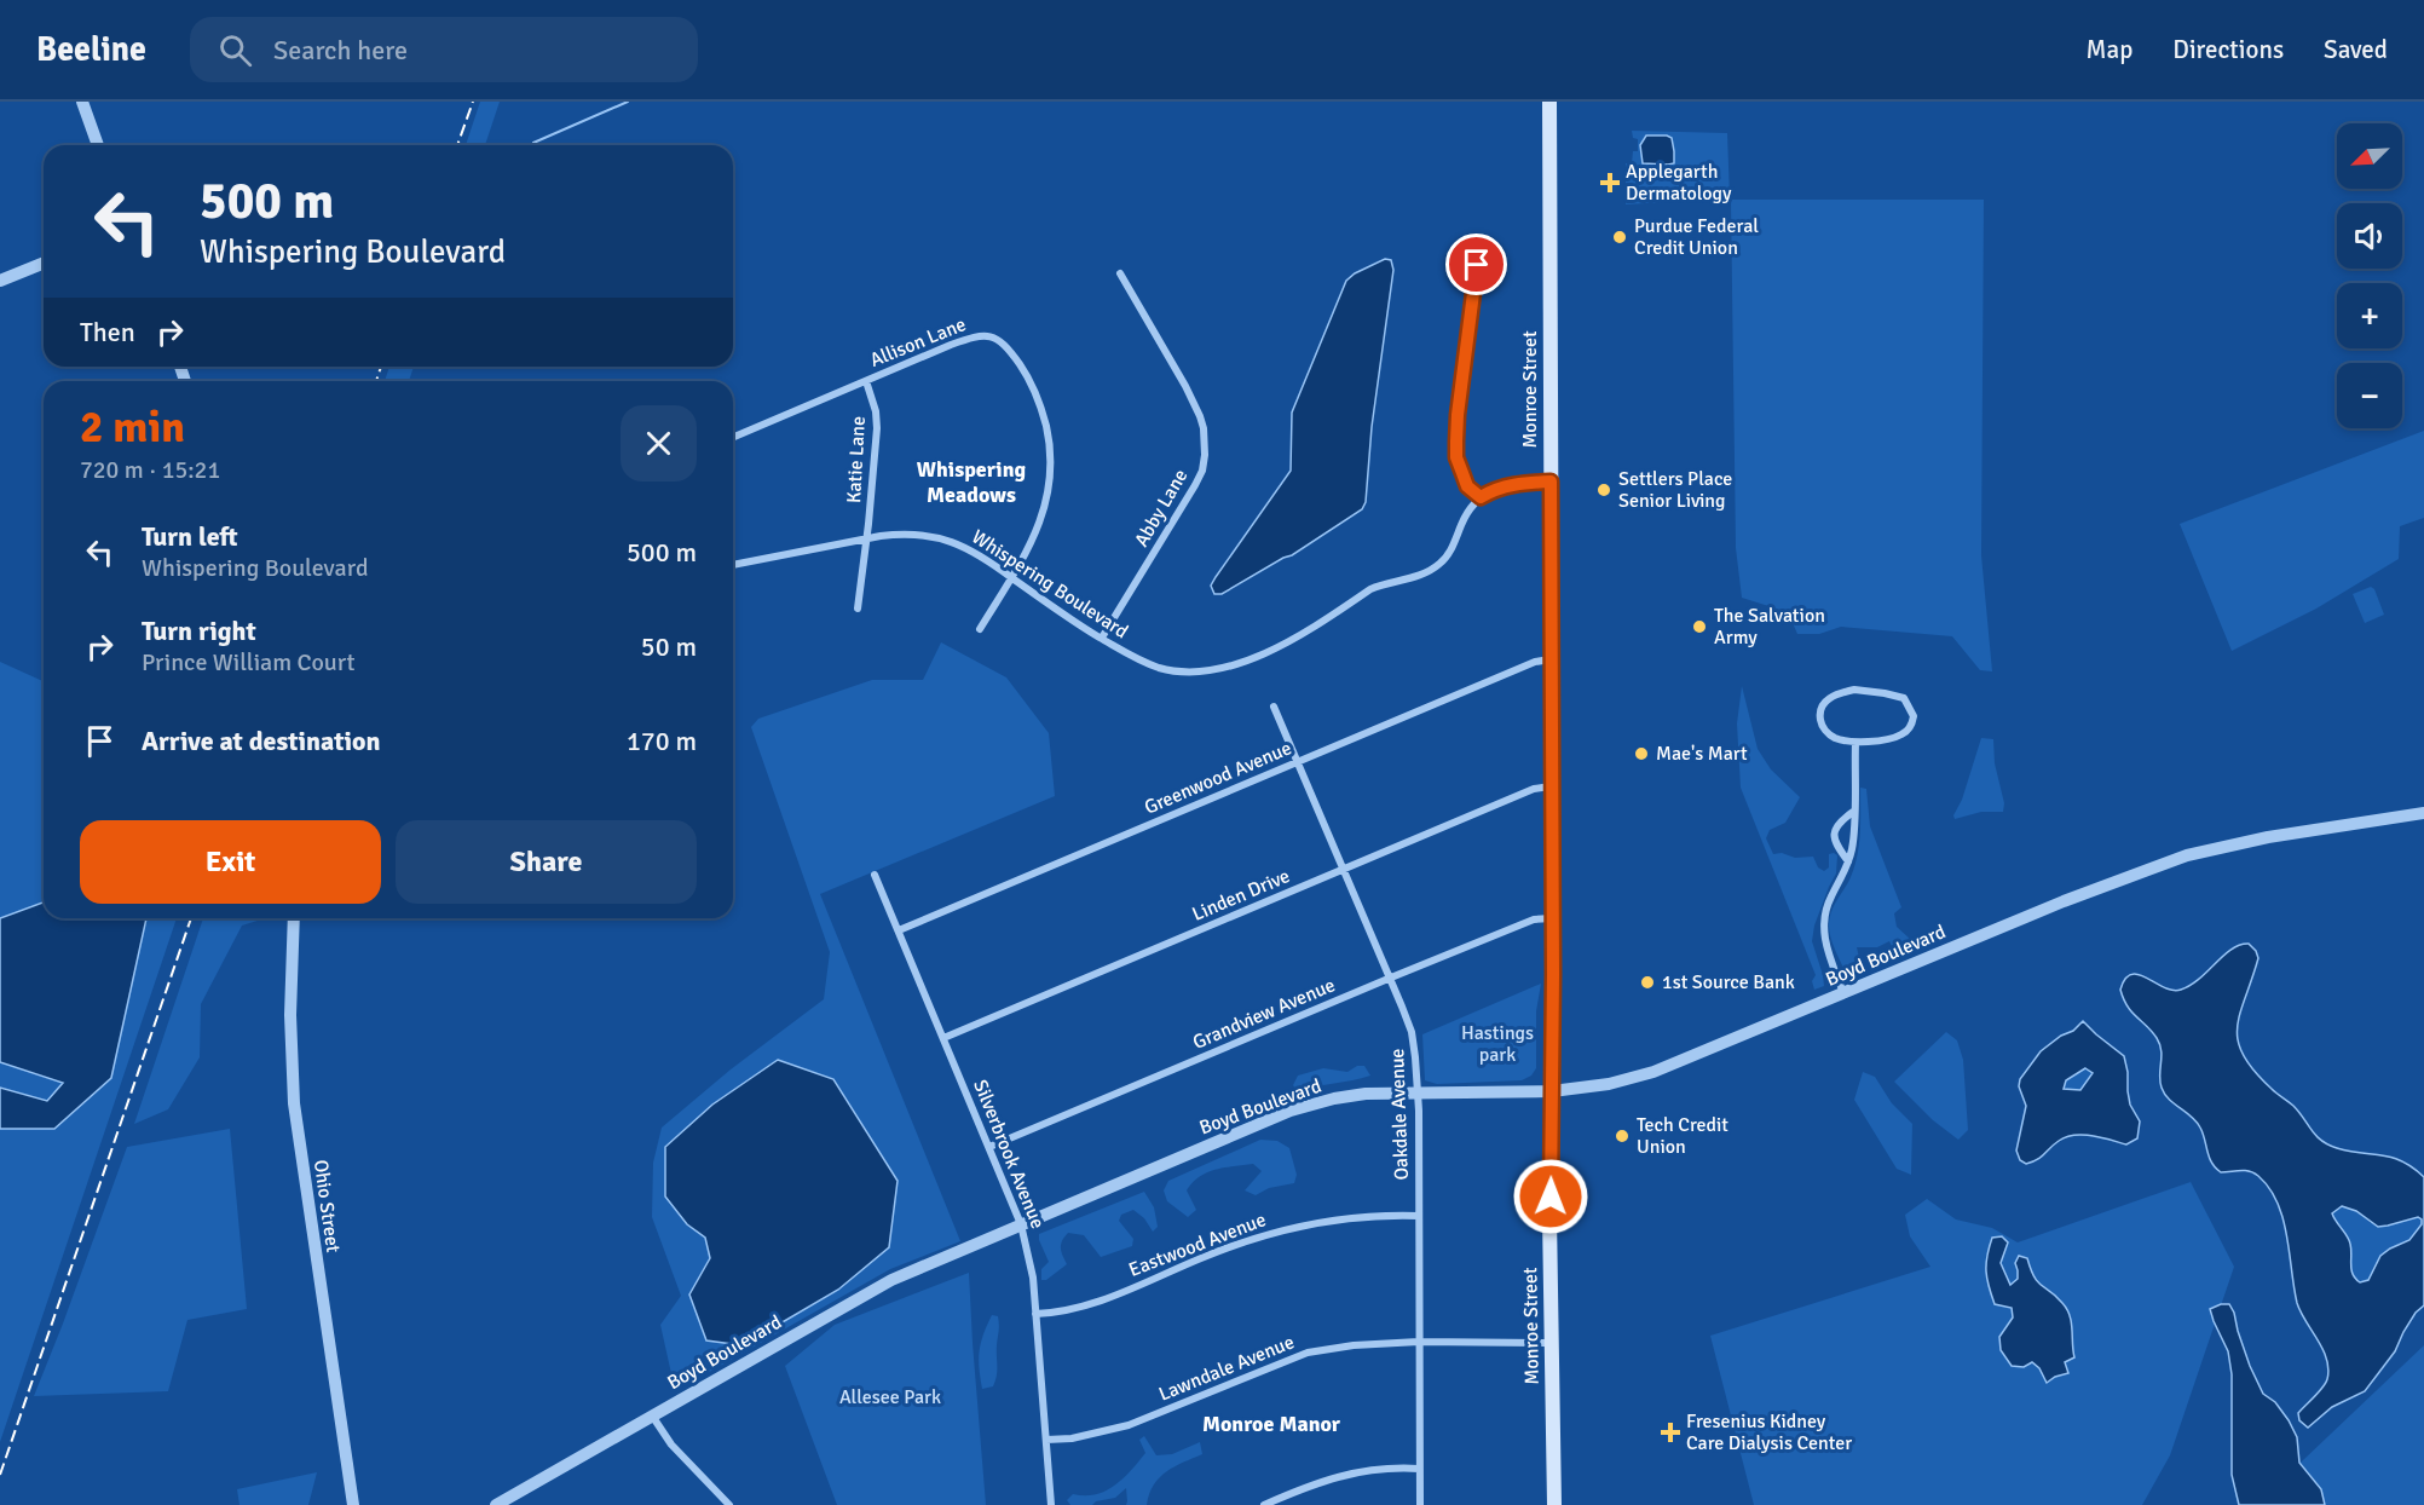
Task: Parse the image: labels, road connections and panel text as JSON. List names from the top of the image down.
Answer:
{
  "streets": {
    "main road": ["Monroe Street"],
    "street": [
      "Allison Lane",
      "Katie Lane",
      "Abby Lane",
      "Whispering Boulevard",
      "Greenwood Avenue",
      "Linden Drive",
      "Boyd Boulevard",
      "Grandview Avenue",
      "Oakdale Avenue",
      "Silverbrook Avenue",
      "Ohio Street",
      "Eastwood Avenue",
      "Lawndale Avenue"
    ]
  },
  "crossings": [
    ["Allison Lane", "Katie Lane"],
    ["Allison Lane", "Whispering Boulevard"],
    ["Monroe Street", "Greenwood Avenue"],
    ["Monroe Street", "Linden Drive"],
    ["Monroe Street", "Boyd Boulevard"],
    ["Monroe Street", "Grandview Avenue"],
    ["Monroe Street", "Lawndale Avenue"],
    ["Katie Lane", "Whispering Boulevard"],
    ["Abby Lane", "Whispering Boulevard"],
    ["Greenwood Avenue", "Oakdale Avenue"],
    ["Greenwood Avenue", "Silverbrook Avenue"],
    ["Linden Drive", "Oakdale Avenue"],
    ["Linden Drive", "Silverbrook Avenue"],
    ["Boyd Boulevard", "Oakdale Avenue"],
    ["Boyd Boulevard", "Silverbrook Avenue"],
    ["Grandview Avenue", "Oakdale Avenue"],
    ["Grandview Avenue", "Silverbrook Avenue"],
    ["Oakdale Avenue", "Eastwood Avenue"],
    ["Oakdale Avenue", "Lawndale Avenue"],
    ["Silverbrook Avenue", "Eastwood Avenue"],
    ["Silverbrook Avenue", "Lawndale Avenue"]
  ],
  "districts": ["Whispering Meadows", "Monroe Manor"],
  "parks": ["Hastings park", "Allesee Park"],
  "places": {
    "health": ["Applegarth Dermatology", "Fresenius Kidney Care Dialysis Center"],
    "other": [
      "Purdue Federal Credit Union",
      "Settlers Place Senior Living",
      "The Salvation Army",
      "Mae's Mart",
      "1st Source Bank",
      "Tech Credit Union"
    ]
  },
  "north": "bottom left",
  "page": {
    "header": "Beeline",
    "search": "Search here",
    "nav": ["Map", "Directions", "Saved"],
    "map_buttons": ["+", "−"],
    "turn": ["500 m", "Whispering Boulevard"],
    "then": "Then",
    "heading": ["2 min", "720 m · 15:21"],
    "list": [
      {
        "name": "Turn left",
        "note": "Whispering Boulevard",
        "value": "500 m"
      },
      {
        "name": "Turn right",
        "note": "Prince William Court",
        "value": "50 m"
      },
      {
        "name": "Arrive at destination",
        "value": "170 m"
      }
    ],
    "buttons": ["Exit", "Share"]
  }
}
